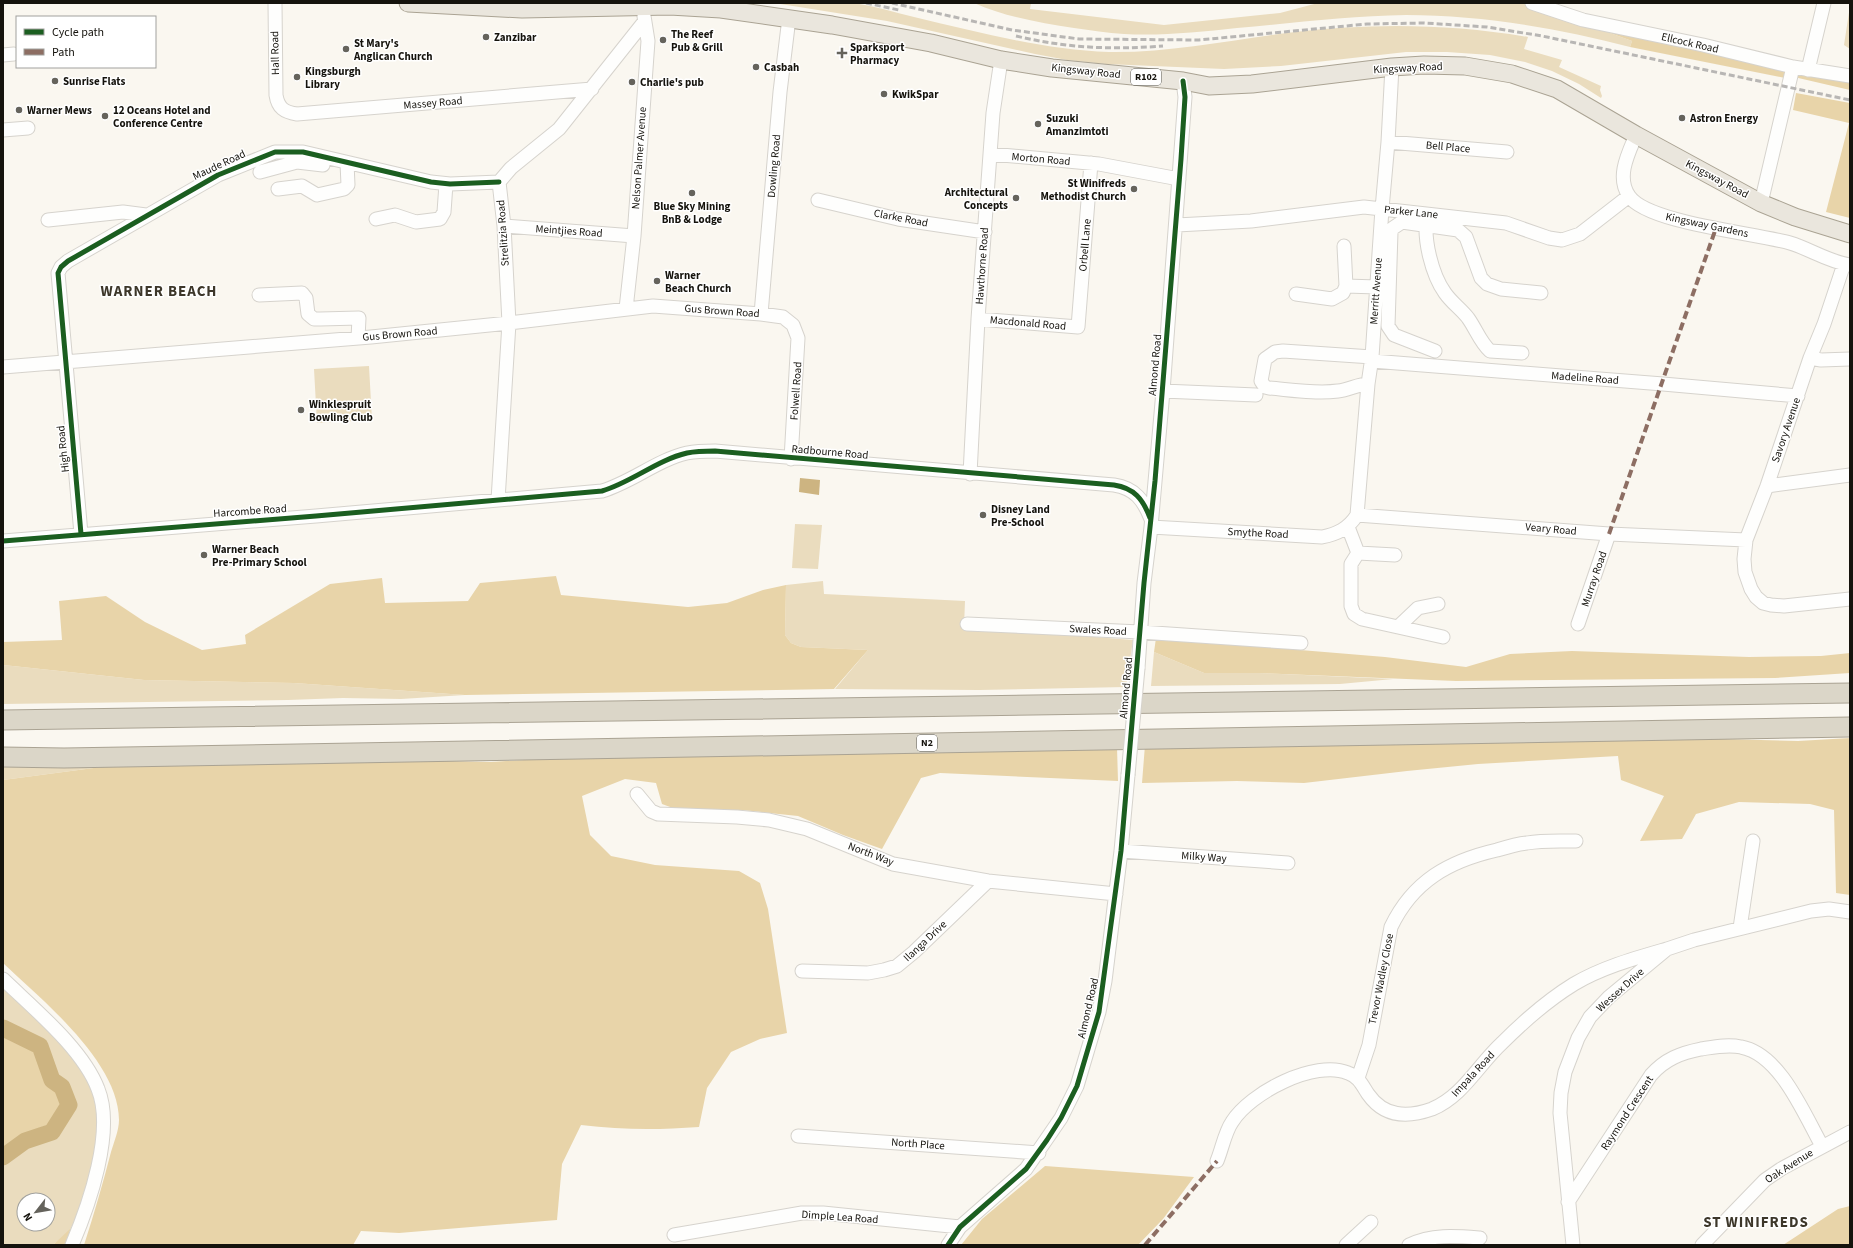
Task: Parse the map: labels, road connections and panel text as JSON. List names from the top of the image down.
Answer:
{
  "streets": {
    "highway": ["N2"],
    "main road": ["Kingsway Road", "R102"],
    "street": [
      "Ellcock Road",
      "Hall Road",
      "Massey Road",
      "Bell Place",
      "Nelson Palmer Avenue",
      "Morton Road",
      "Maude Road",
      "Dowling Road",
      "Parker Lane",
      "Clarke Road",
      "Kingsway Gardens",
      "Meintjies Road",
      "Strelitzia Road",
      "Orbell Lane",
      "Hawthorne Road",
      "Merritt Avenue",
      "Gus Brown Road",
      "Macdonald Road",
      "Almond Road",
      "Madeline Road",
      "Folwell Road",
      "Savory Avenue",
      "High Road",
      "Radbourne Road",
      "Harcombe Road",
      "Veary Road",
      "Smythe Road",
      "Murray Road",
      "Swales Road",
      "North Way",
      "Milky Way",
      "Ilanga Drive",
      "Trevor Wadley Close",
      "Wessex Drive",
      "Impala Road",
      "Raymond Crescent",
      "North Place",
      "Oak Avenue",
      "Dimple Lea Road"
    ]
  },
  "crossings": [
    ["Hall Road", "Massey Road"],
    ["Kingsway Road", "Nelson Palmer Avenue"],
    ["Kingsway Road", "Dowling Road"],
    ["Kingsway Road", "Hawthorne Road"],
    ["Kingsway Road", "Merritt Avenue"],
    ["Kingsway Road", "Almond Road"],
    ["Bell Place", "Merritt Avenue"],
    ["Nelson Palmer Avenue", "Meintjies Road"],
    ["Nelson Palmer Avenue", "Gus Brown Road"],
    ["Morton Road", "Orbell Lane"],
    ["Morton Road", "Hawthorne Road"],
    ["Morton Road", "Almond Road"],
    ["Maude Road", "Strelitzia Road"],
    ["Maude Road", "Gus Brown Road"],
    ["Maude Road", "High Road"],
    ["Dowling Road", "Gus Brown Road"],
    ["Parker Lane", "Kingsway Gardens"],
    ["Parker Lane", "Merritt Avenue"],
    ["Parker Lane", "Almond Road"],
    ["Clarke Road", "Hawthorne Road"],
    ["Kingsway Gardens", "Savory Avenue"],
    ["Meintjies Road", "Strelitzia Road"],
    ["Strelitzia Road", "Gus Brown Road"],
    ["Strelitzia Road", "Radbourne Road"],
    ["Strelitzia Road", "Harcombe Road"],
    ["Orbell Lane", "Macdonald Road"],
    ["Hawthorne Road", "Macdonald Road"],
    ["Hawthorne Road", "Radbourne Road"],
    ["Merritt Avenue", "Madeline Road"],
    ["Merritt Avenue", "Veary Road"],
    ["Merritt Avenue", "Smythe Road"],
    ["Gus Brown Road", "Folwell Road"],
    ["Gus Brown Road", "High Road"],
    ["Almond Road", "Radbourne Road"],
    ["Almond Road", "Smythe Road"],
    ["Almond Road", "Swales Road"],
    ["Almond Road", "North Way"],
    ["Almond Road", "Milky Way"],
    ["Almond Road", "North Place"],
    ["Almond Road", "Dimple Lea Road"],
    ["Madeline Road", "Savory Avenue"],
    ["Folwell Road", "Radbourne Road"],
    ["Savory Avenue", "Veary Road"],
    ["High Road", "Harcombe Road"],
    ["Radbourne Road", "Harcombe Road"],
    ["Radbourne Road", "Smythe Road"],
    ["Veary Road", "Smythe Road"],
    ["Veary Road", "Murray Road"],
    ["North Way", "Ilanga Drive"],
    ["Trevor Wadley Close", "Impala Road"],
    ["Wessex Drive", "Impala Road"],
    ["Wessex Drive", "Raymond Crescent"],
    ["Raymond Crescent", "Oak Avenue"]
  ],
  "districts": ["WARNER BEACH", "ST WINIFREDS"],
  "places": {
    "other": [
      "Zanzibar",
      "The Reef Pub & Grill",
      "St Mary's Anglican Church",
      "Casbah",
      "Kingsburgh Library",
      "Sunrise Flats",
      "Charlie's pub",
      "KwikSpar",
      "Warner Mews",
      "12 Oceans Hotel and Conference Centre",
      "Astron Energy",
      "Suzuki Amanzimtoti",
      "St Winifreds Methodist Church",
      "Blue Sky Mining BnB & Lodge",
      "Architectural Concepts",
      "Warner Beach Church",
      "Winklespruit Bowling Club",
      "Disney Land Pre-School",
      "Warner Beach Pre-Primary School"
    ],
    "health": ["Sparksport Pharmacy"]
  },
  "legend": ["Cycle path", "Path"],
  "north": "bottom left"
}
